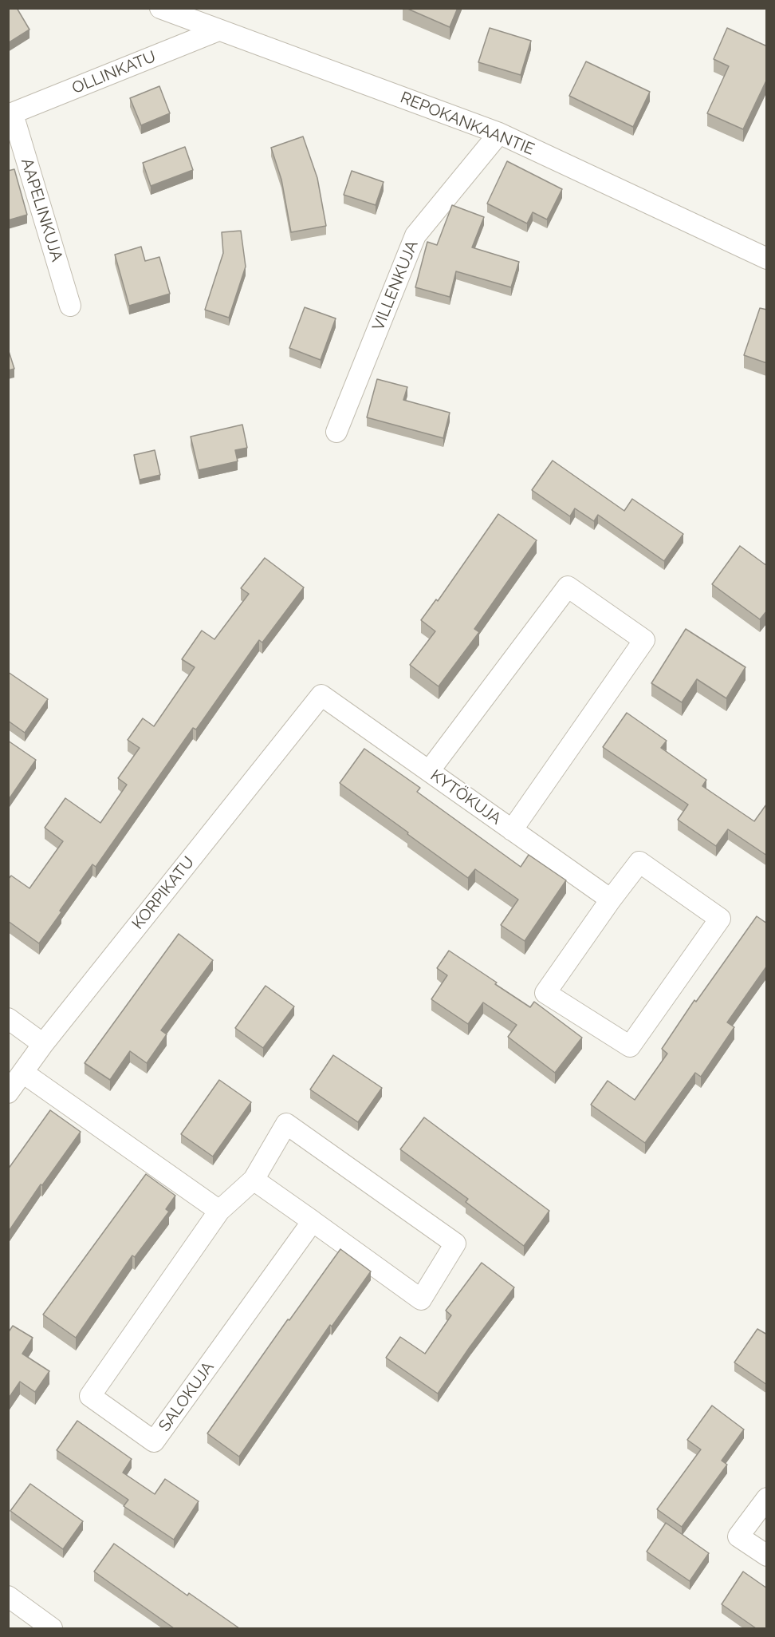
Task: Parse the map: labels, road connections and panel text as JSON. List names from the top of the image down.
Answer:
{
  "streets": {
    "street": [
      "OLLINKATU",
      "REPOKANKAANTIE",
      "AAPELINKUJA",
      "VILLENKUJA",
      "KYTÖKUJA",
      "KORPIKATU",
      "SALOKUJA"
    ]
  },
  "crossings": [
    ["OLLINKATU", "REPOKANKAANTIE"],
    ["OLLINKATU", "AAPELINKUJA"],
    ["REPOKANKAANTIE", "VILLENKUJA"],
    ["KYTÖKUJA", "KORPIKATU"]
  ]
}
